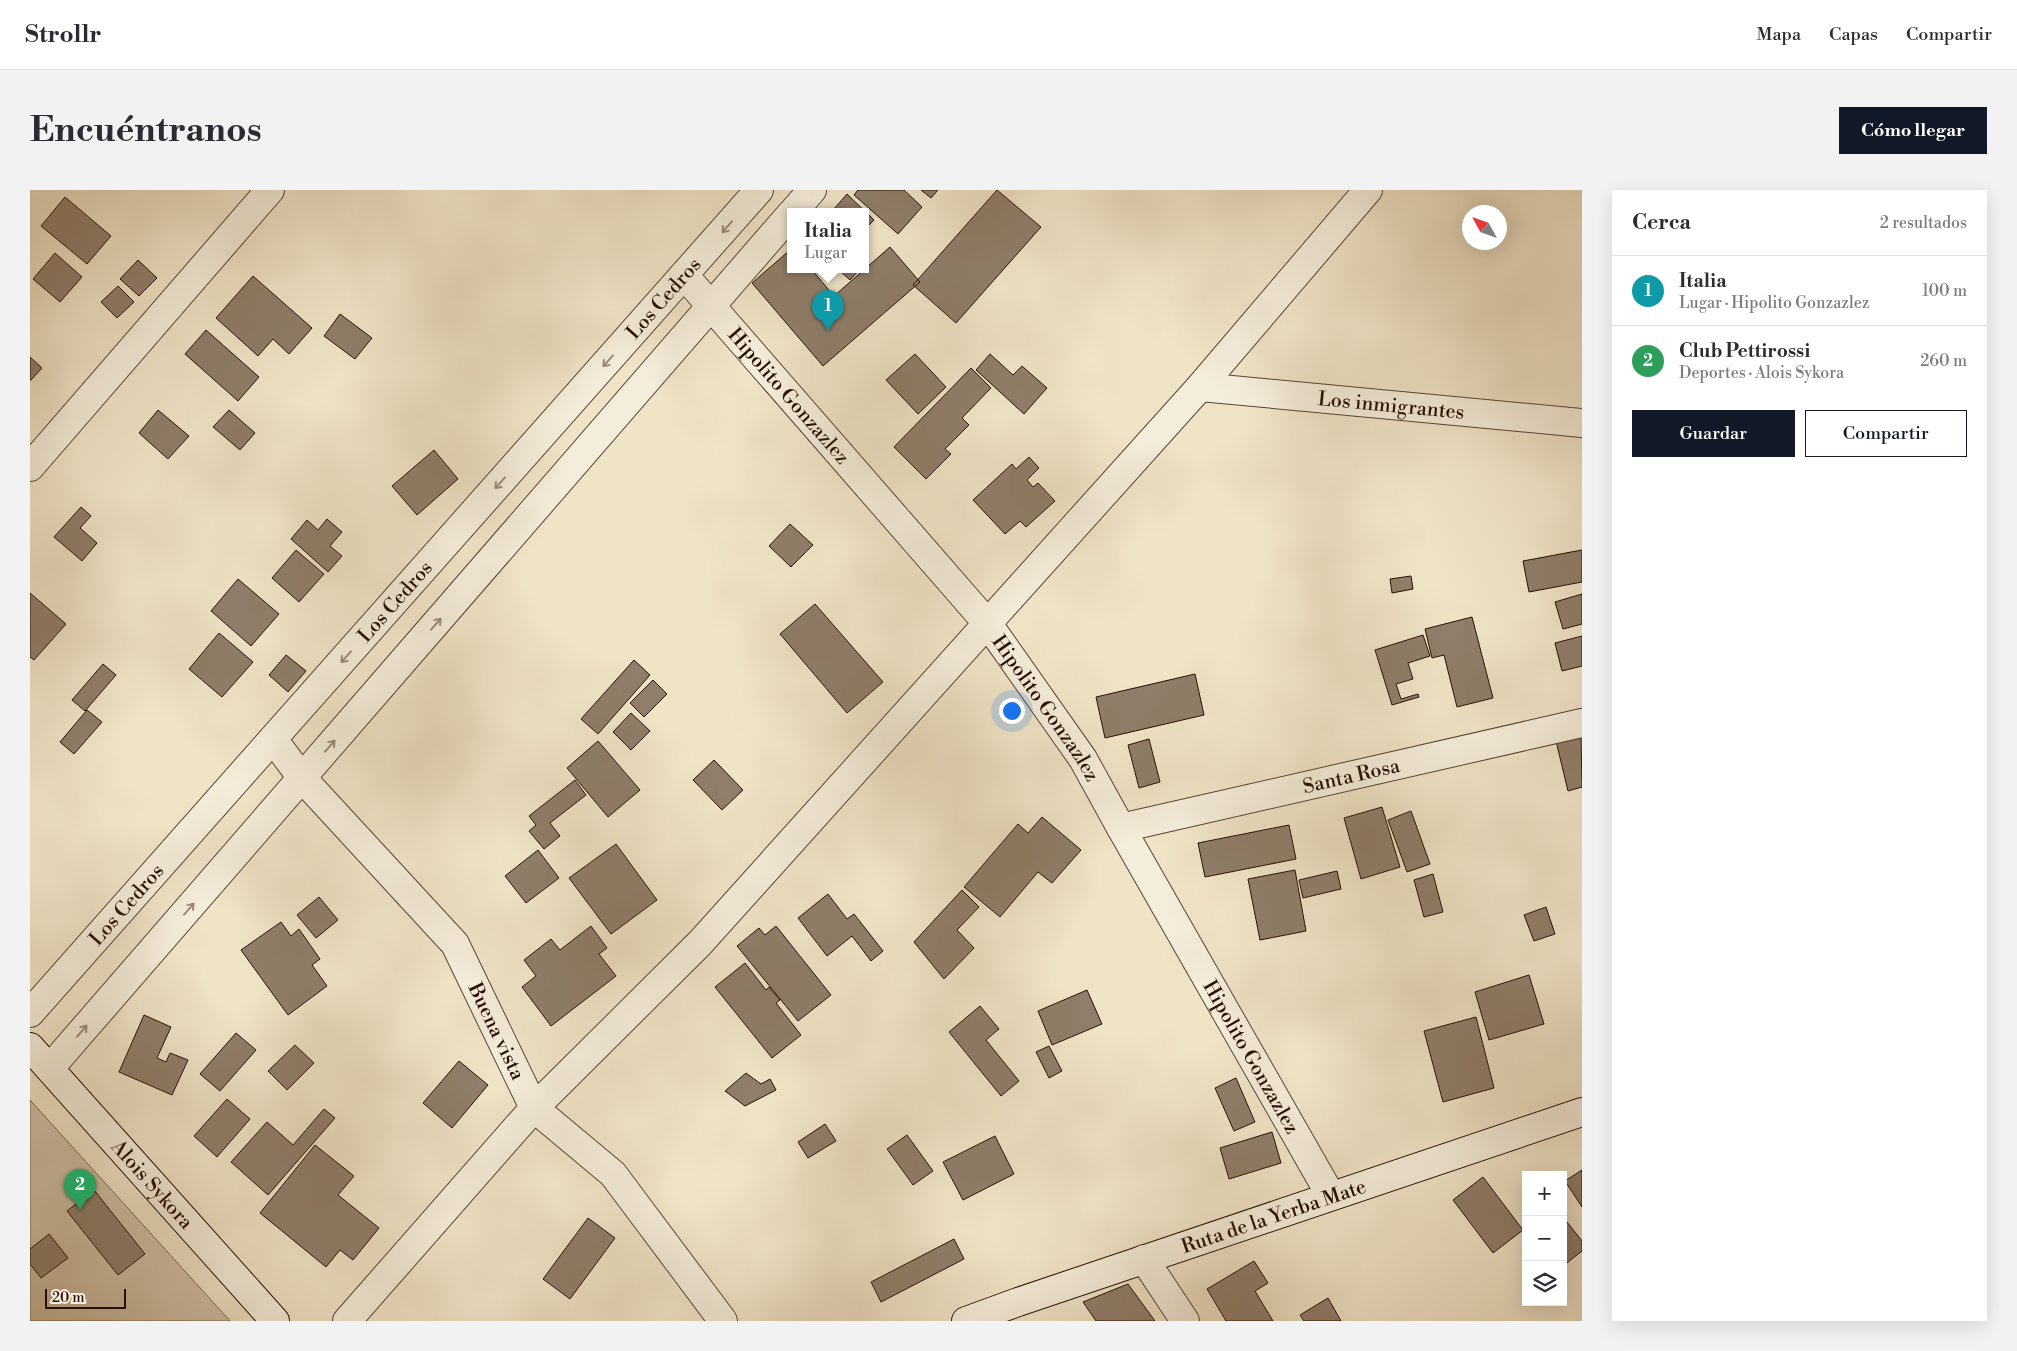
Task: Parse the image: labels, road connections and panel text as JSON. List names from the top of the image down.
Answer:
{
  "streets": {
    "street": [
      "Los Cedros",
      "Hipolito Gonzazlez",
      "Los inmigrantes",
      "Santa Rosa",
      "Buena vista",
      "Alois Sykora",
      "Ruta de la Yerba Mate"
    ]
  },
  "crossings": [
    ["Los Cedros", "Hipolito Gonzazlez"],
    ["Los Cedros", "Buena vista"],
    ["Hipolito Gonzazlez", "Santa Rosa"],
    ["Hipolito Gonzazlez", "Ruta de la Yerba Mate"]
  ],
  "scale_bar": "20 m",
  "north": "top left",
  "page": {
    "header": "Strollr",
    "nav": ["Mapa", "Capas", "Compartir"],
    "buttons": [
      "Cómo llegar",
      ["Guardar", "Compartir"]
    ],
    "title": "Encuéntranos",
    "heading": ["Cerca", "2 resultados"],
    "popup": ["Italia", "Lugar"],
    "list": [
      {
        "mark": "1",
        "name": "Italia",
        "note": "Lugar · Hipolito Gonzazlez",
        "value": "100 m"
      },
      {
        "mark": "2",
        "name": "Club Pettirossi",
        "note": "Deportes · Alois Sykora",
        "value": "260 m"
      }
    ],
    "pins": ["1", "2"],
    "map_buttons": ["+", "−"],
    "scale": "20 m"
  }
}
